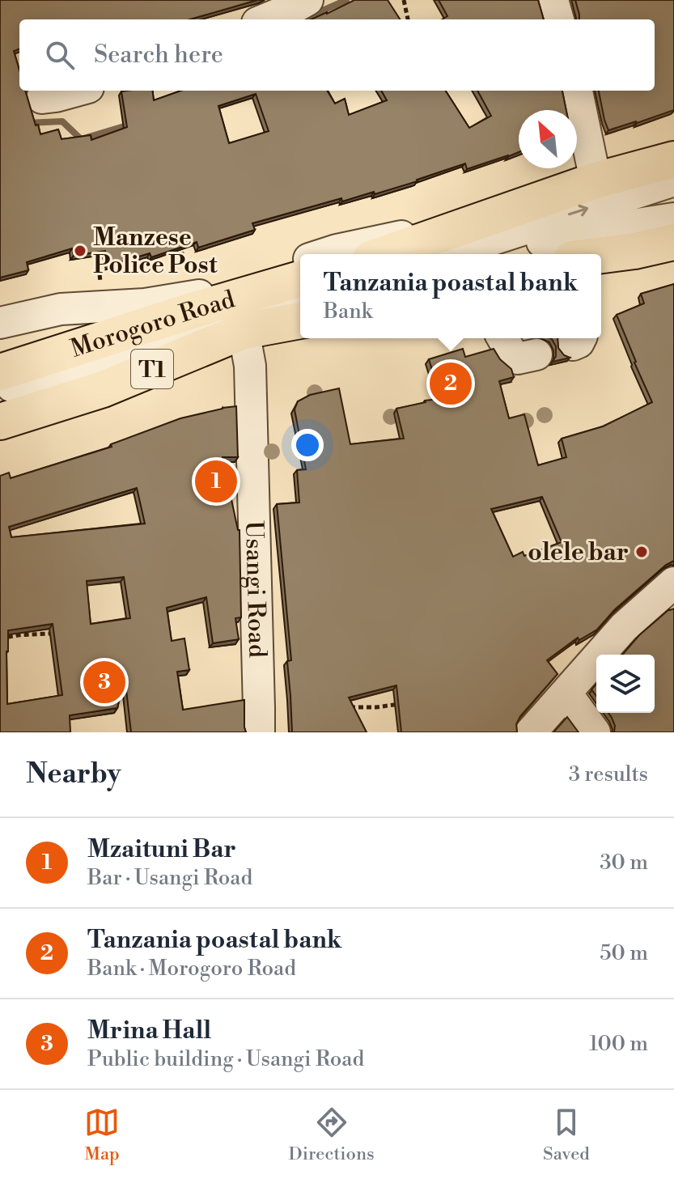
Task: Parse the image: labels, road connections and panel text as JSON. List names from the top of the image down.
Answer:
{
  "streets": {
    "highway": ["Morogoro Road", "T1"],
    "street": ["Usangi Road"]
  },
  "crossings": [
    ["Morogoro Road", "Usangi Road"]
  ],
  "places": ["Manzese Police Post", "olele bar"],
  "north": "top left",
  "page": {
    "search": "Search here",
    "popup": ["Tanzania poastal bank", "Bank"],
    "pins": ["2", "1", "3"],
    "heading": ["Nearby", "3 results"],
    "list": [
      {
        "mark": "1",
        "name": "Mzaituni Bar",
        "note": "Bar · Usangi Road",
        "value": "30 m"
      },
      {
        "mark": "2",
        "name": "Tanzania poastal bank",
        "note": "Bank · Morogoro Road",
        "value": "50 m"
      },
      {
        "mark": "3",
        "name": "Mrina Hall",
        "note": "Public building · Usangi Road",
        "value": "100 m"
      }
    ],
    "nav": ["Map", "Directions", "Saved"]
  }
}
